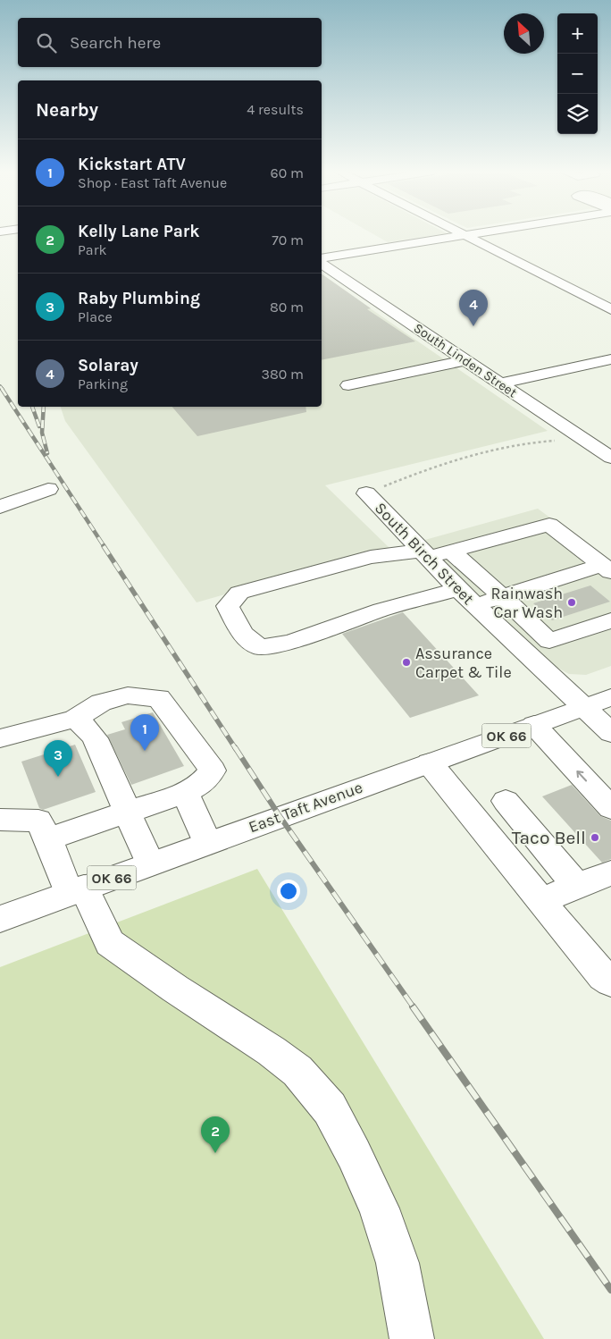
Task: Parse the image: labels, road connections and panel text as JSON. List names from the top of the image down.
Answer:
{
  "streets": {
    "street": [
      "South Linden Street",
      "South Birch Street",
      "OK 66",
      "East Taft Avenue"
    ]
  },
  "crossings": [
    ["South Linden Street", "South Birch Street"],
    ["South Birch Street", "East Taft Avenue"]
  ],
  "places": ["Rainwash Car Wash", "Assurance Carpet & Tile", "Taco Bell"],
  "north": "top left",
  "page": {
    "map_buttons": ["+", "−"],
    "search": "Search here",
    "heading": ["Nearby", "4 results"],
    "list": [
      {
        "mark": "1",
        "name": "Kickstart ATV",
        "note": "Shop · East Taft Avenue",
        "value": "60 m"
      },
      {
        "mark": "2",
        "name": "Kelly Lane Park",
        "note": "Park",
        "value": "70 m"
      },
      {
        "mark": "3",
        "name": "Raby Plumbing",
        "note": "Place",
        "value": "80 m"
      },
      {
        "mark": "4",
        "name": "Solaray",
        "note": "Parking",
        "value": "380 m"
      }
    ],
    "pins": [
      "4",
      "1",
      "3",
      "2"
    ]
  }
}
